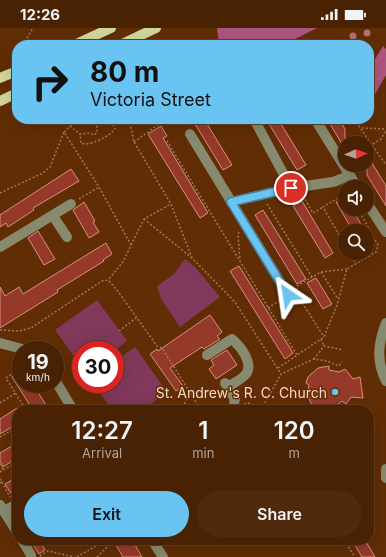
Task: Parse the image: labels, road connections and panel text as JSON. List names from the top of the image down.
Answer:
{
  "places": ["St. Andrew's R. C. Church"],
  "north": "right",
  "page": {
    "status": "12:26",
    "turn": ["80 m", "Victoria Street"],
    "speed": "19 km/h",
    "limit": "30",
    "eta": [
      "12:27",
      "Arrival",
      "1",
      "min",
      "120",
      "m"
    ],
    "buttons": ["Exit", "Share"]
  }
}
